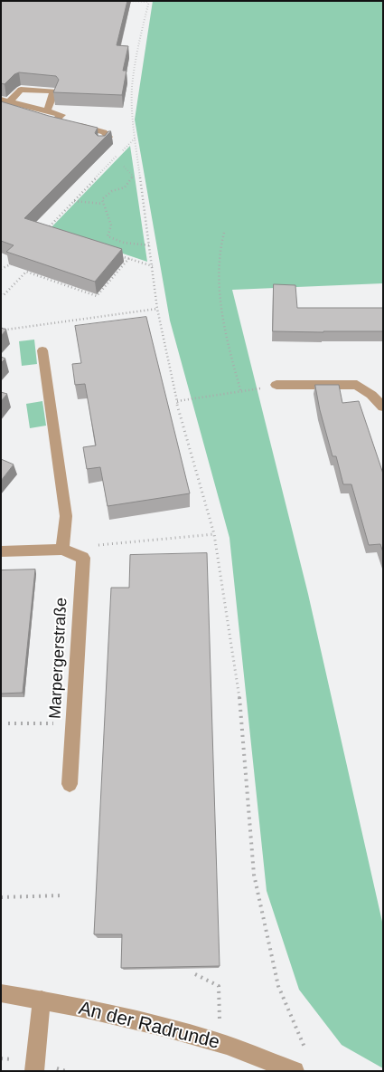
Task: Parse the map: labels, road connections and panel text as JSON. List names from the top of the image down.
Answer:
{
  "streets": {
    "street": ["Marpergerstraße", "An der Radrunde"]
  }
}
